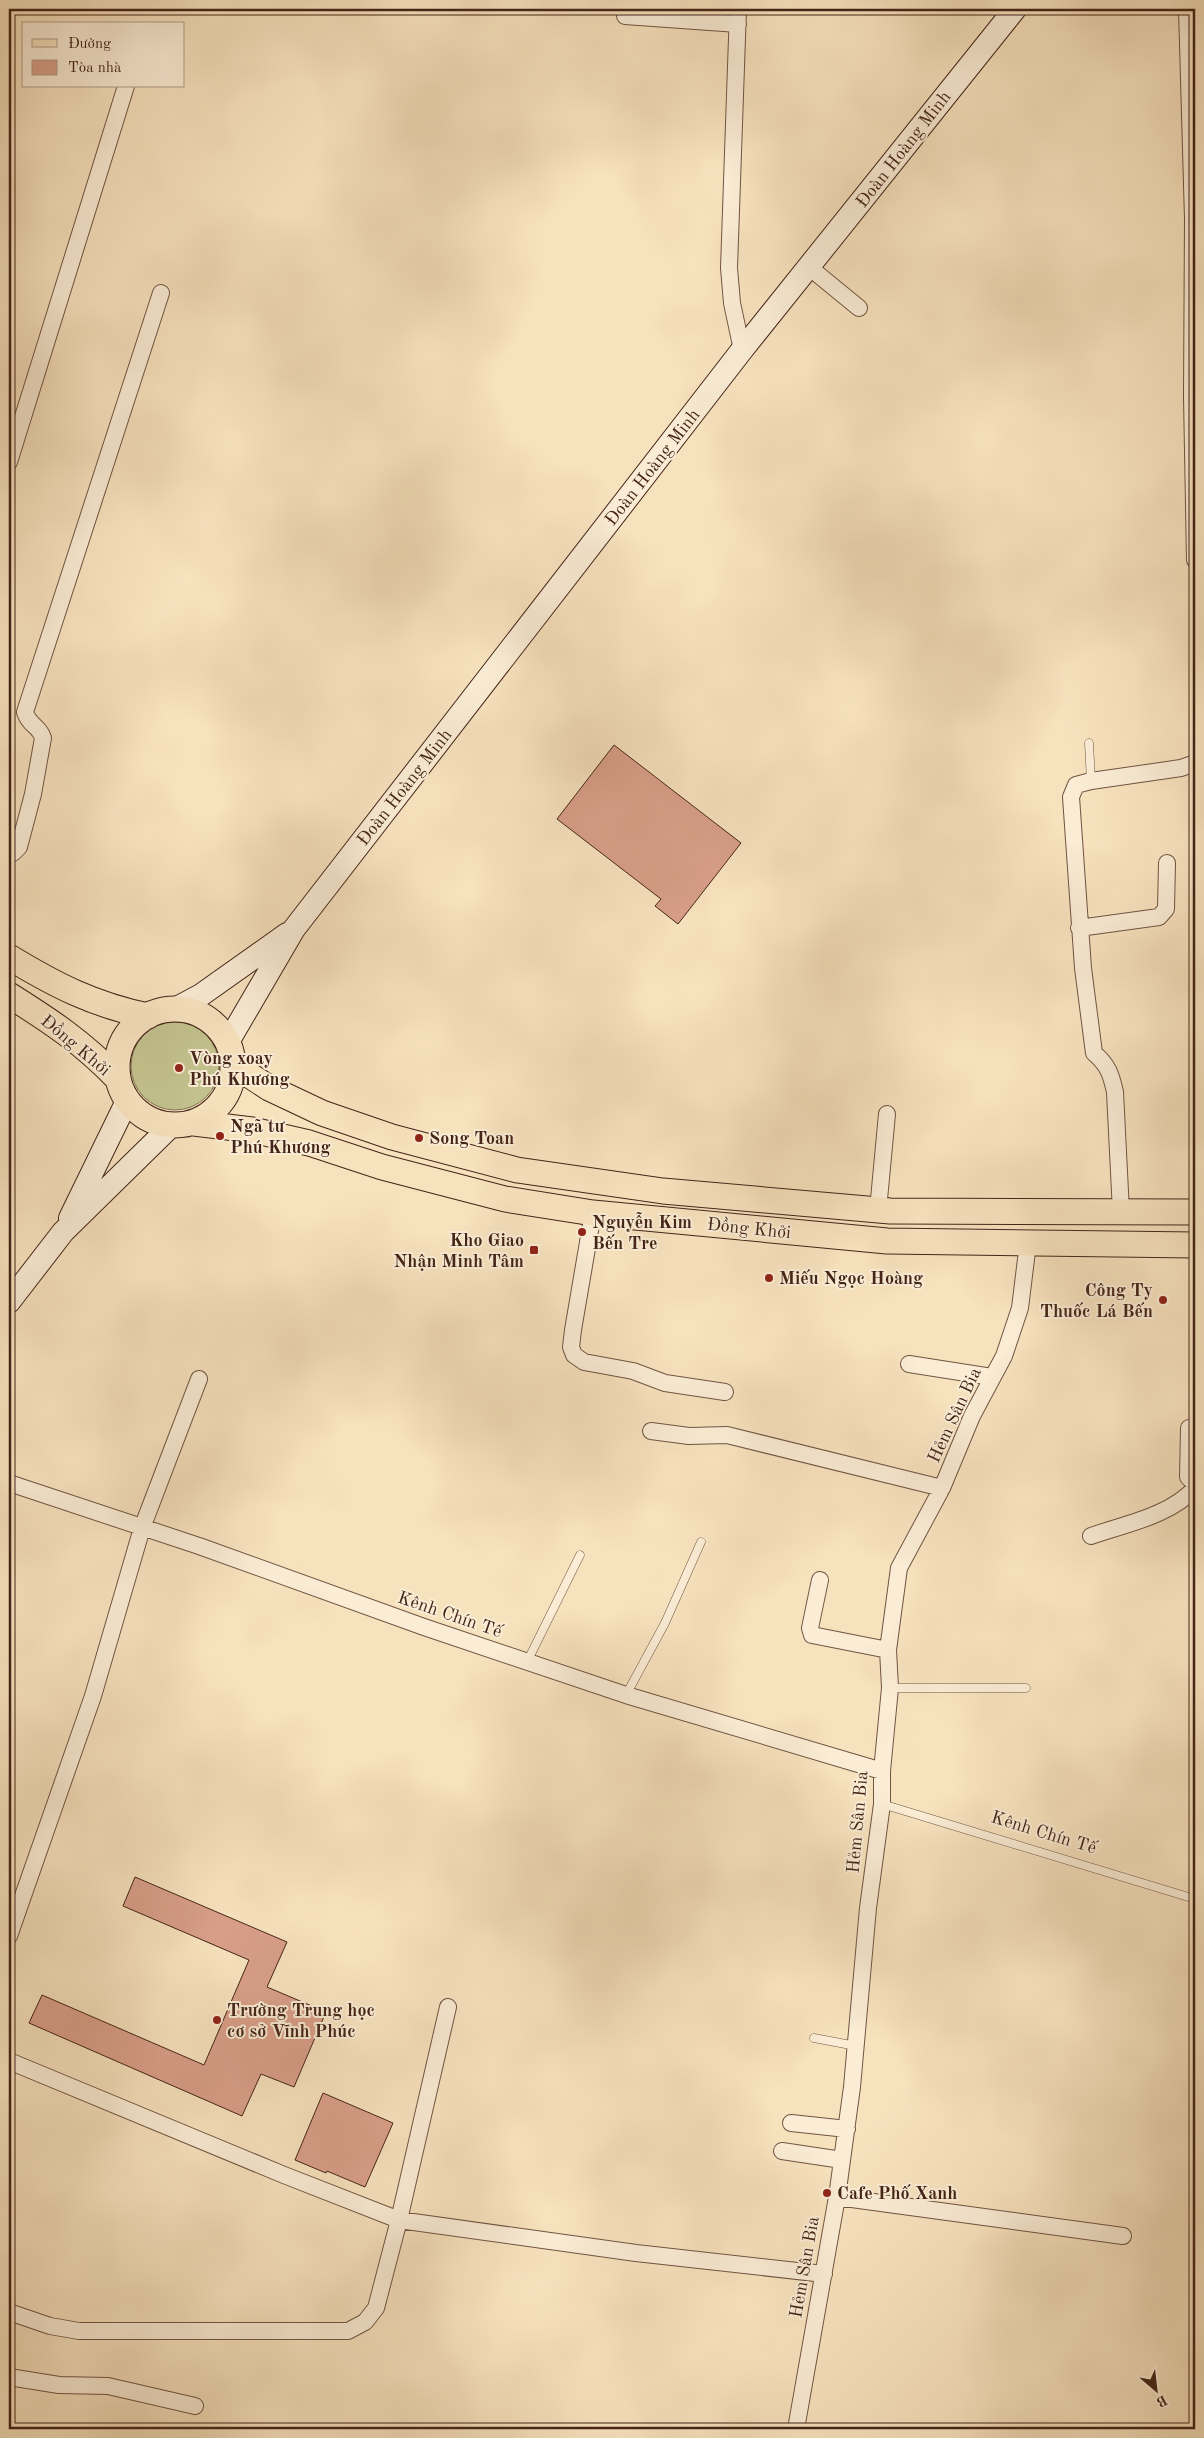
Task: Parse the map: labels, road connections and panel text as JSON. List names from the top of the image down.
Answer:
{
  "streets": {
    "main road": ["Đoàn Hoàng Minh", "Đồng Khởi"],
    "street": ["Hẻm Sân Bia", "Kênh Chín Tế"]
  },
  "crossings": [
    ["Đoàn Hoàng Minh", "Đồng Khởi"],
    ["Đồng Khởi", "Hẻm Sân Bia"],
    ["Hẻm Sân Bia", "Kênh Chín Tế"]
  ],
  "places": {
    "other": [
      "Vòng xoay Phú Khương",
      "Ngã tư Phú Khương",
      "Song Toan",
      "Nguyễn Kim Bến Tre",
      "Miếu Ngọc Hoàng",
      "Công Ty Thuốc Lá Bến",
      "Trường Trung học cơ sở Vĩnh Phúc",
      "Cafe Phố Xanh"
    ],
    "transit": ["Kho Giao Nhận Minh Tâm"]
  },
  "legend": ["Đường", "Tòa nhà"],
  "north": "bottom right"
}
